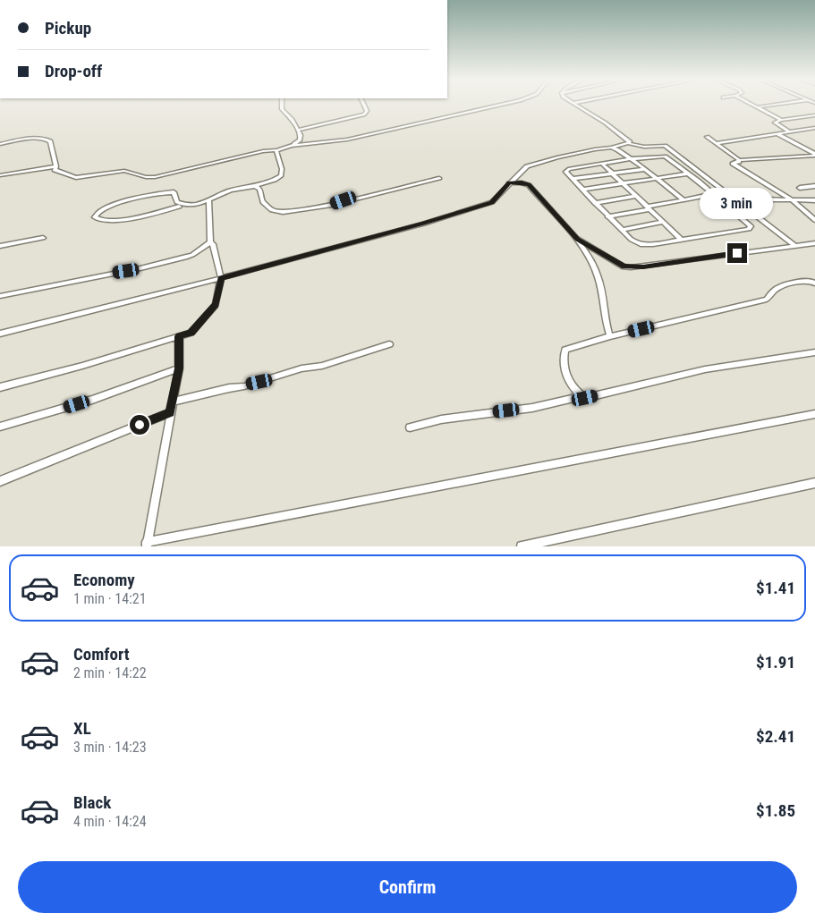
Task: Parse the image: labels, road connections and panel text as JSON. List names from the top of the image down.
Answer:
{
  "page": {
    "banner": ["Pickup", "Drop-off"],
    "bubble": "3 min",
    "list": [
      {
        "name": "Economy",
        "note": "1 min · 14:21",
        "value": "$1.41"
      },
      {
        "name": "Comfort",
        "note": "2 min · 14:22",
        "value": "$1.91"
      },
      {
        "name": "XL",
        "note": "3 min · 14:23",
        "value": "$2.41"
      },
      {
        "name": "Black",
        "note": "4 min · 14:24",
        "value": "$1.85"
      }
    ],
    "buttons": "Confirm"
  }
}
